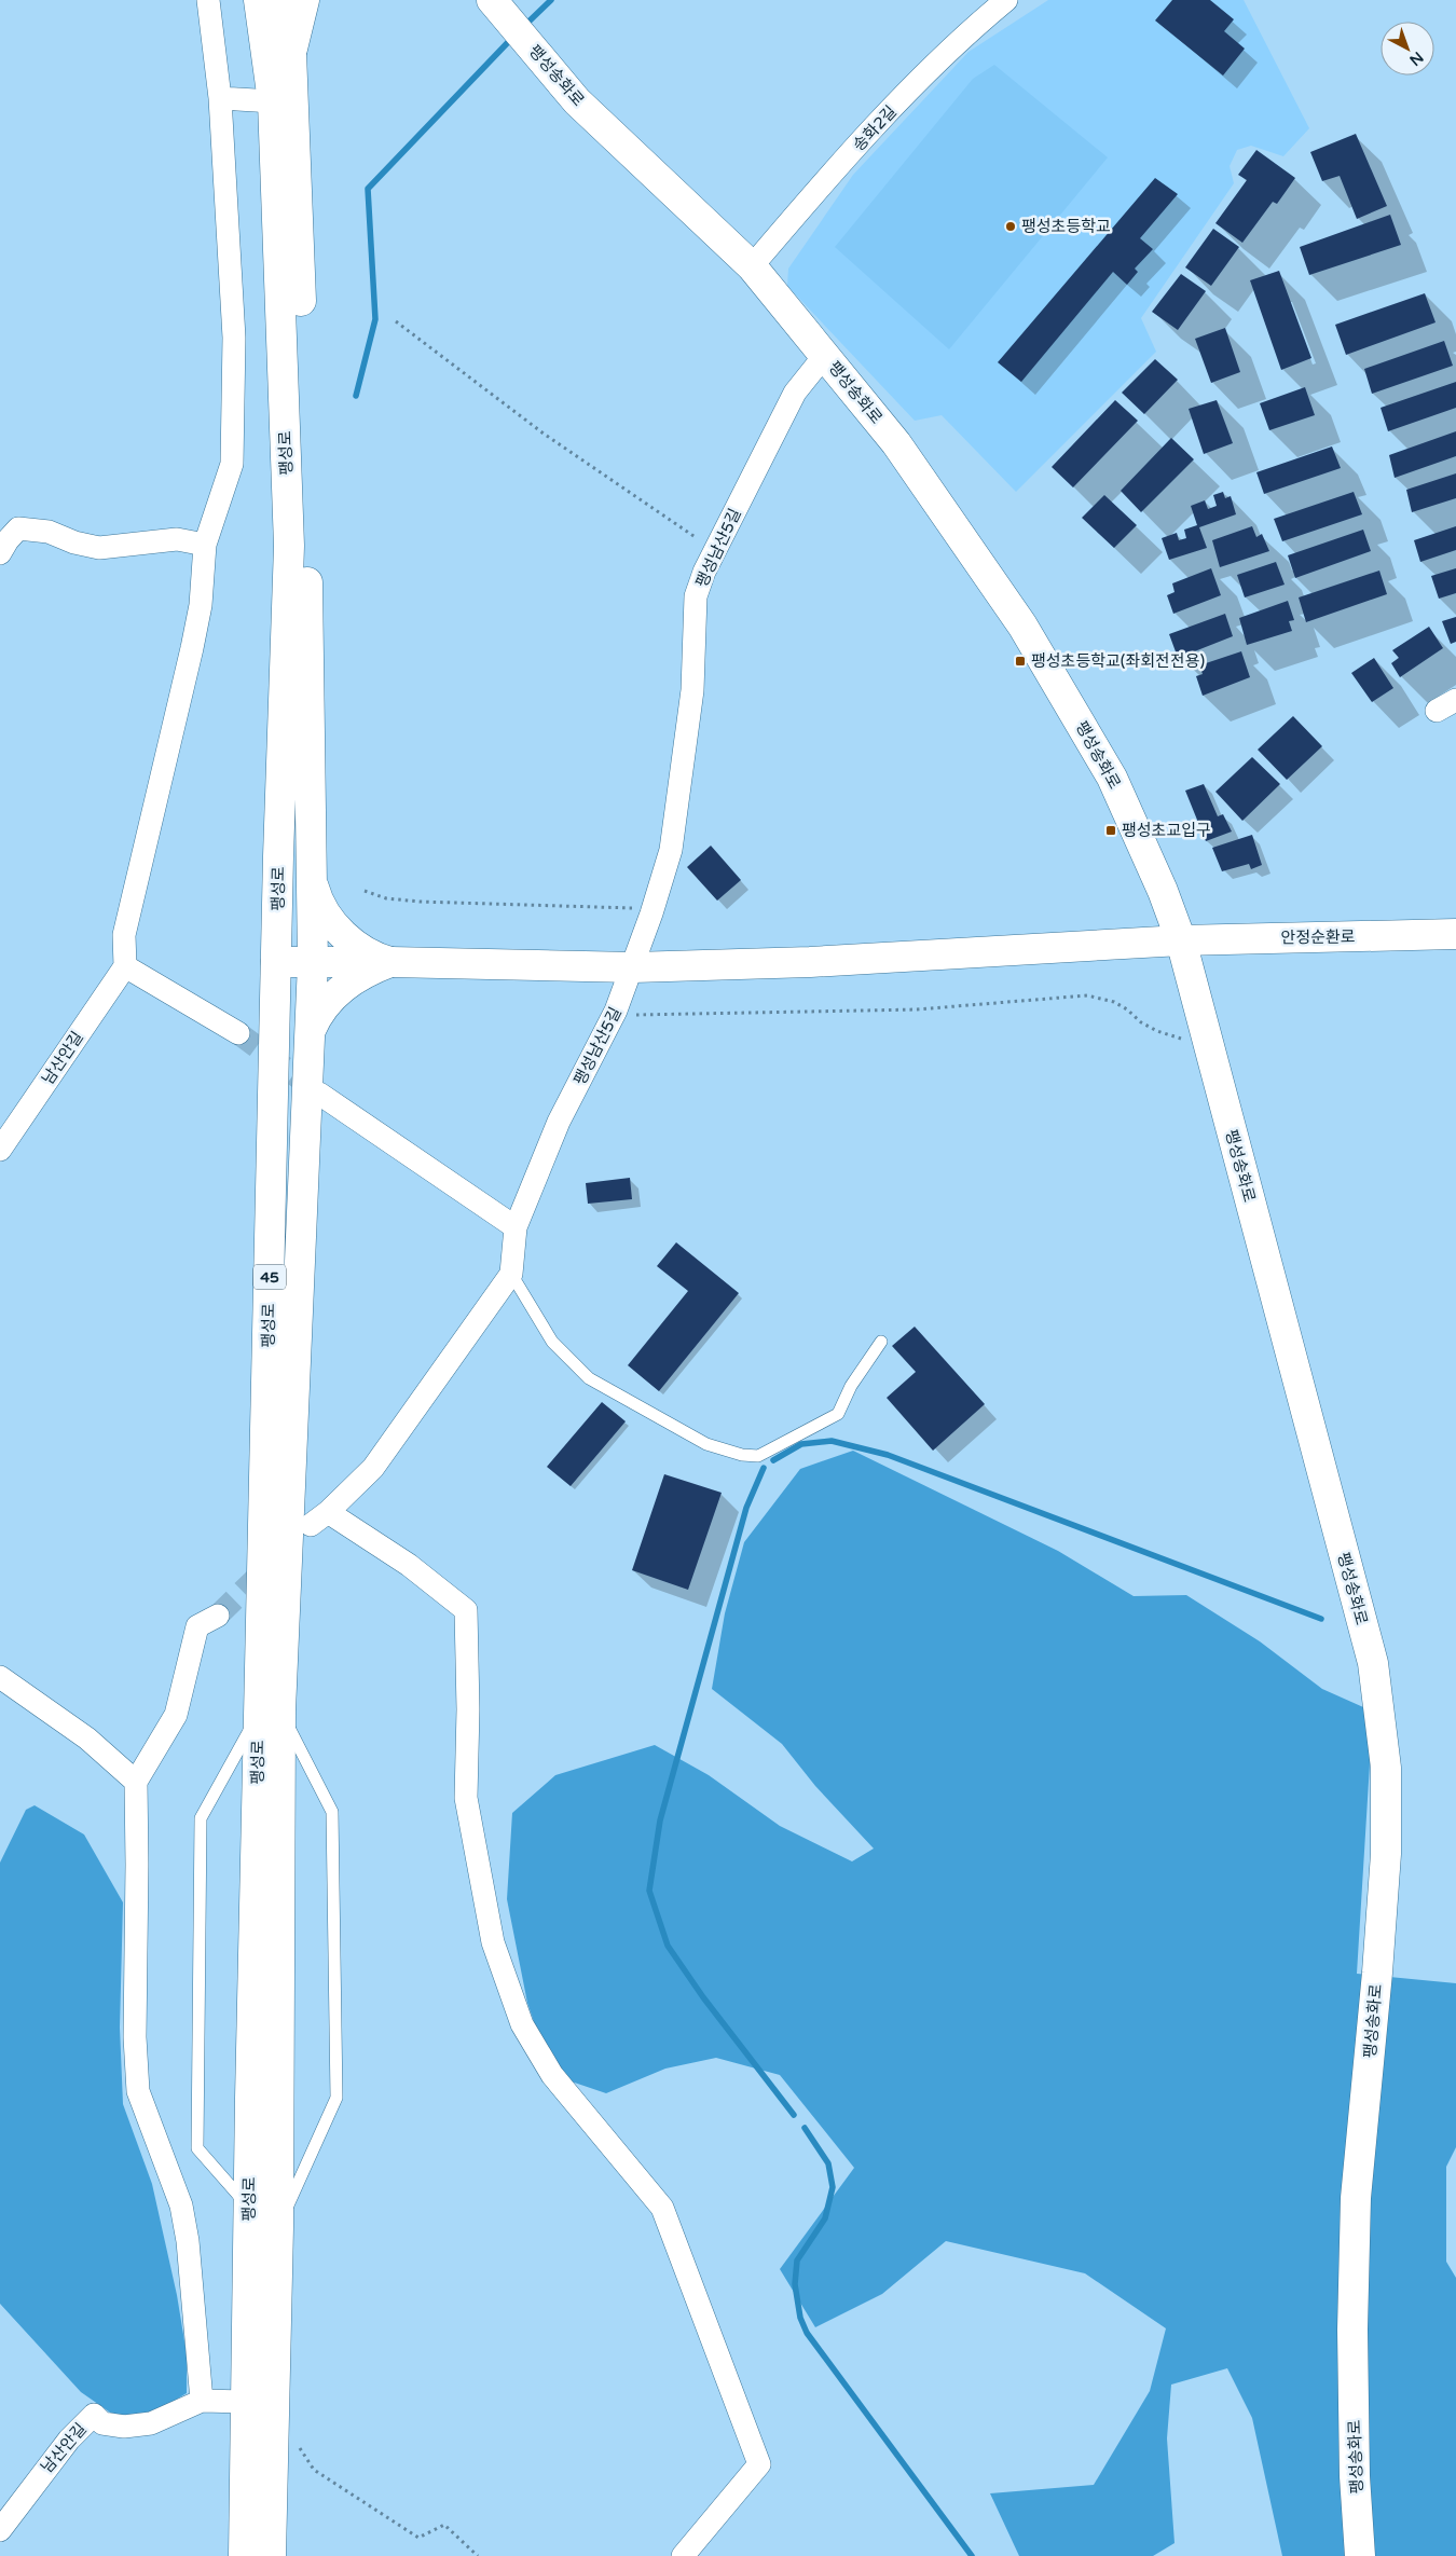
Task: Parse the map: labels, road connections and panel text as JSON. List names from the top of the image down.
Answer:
{
  "streets": {
    "main road": [
      "팽성송화로",
      "팽성로",
      "안정순환로",
      "45"
    ],
    "street": ["송화2길", "팽성남산5길", "남산안길"]
  },
  "crossings": [
    ["팽성송화로", "송화2길"],
    ["팽성송화로", "팽성남산5길"],
    ["팽성송화로", "안정순환로"],
    ["팽성로", "안정순환로"],
    ["팽성로", "남산안길"],
    ["팽성남산5길", "안정순환로"]
  ],
  "places": {
    "other": ["팽성초등학교"],
    "transit": ["팽성초등학교(좌회전전용)", "팽성초교입구"]
  },
  "north": "bottom right"
}
